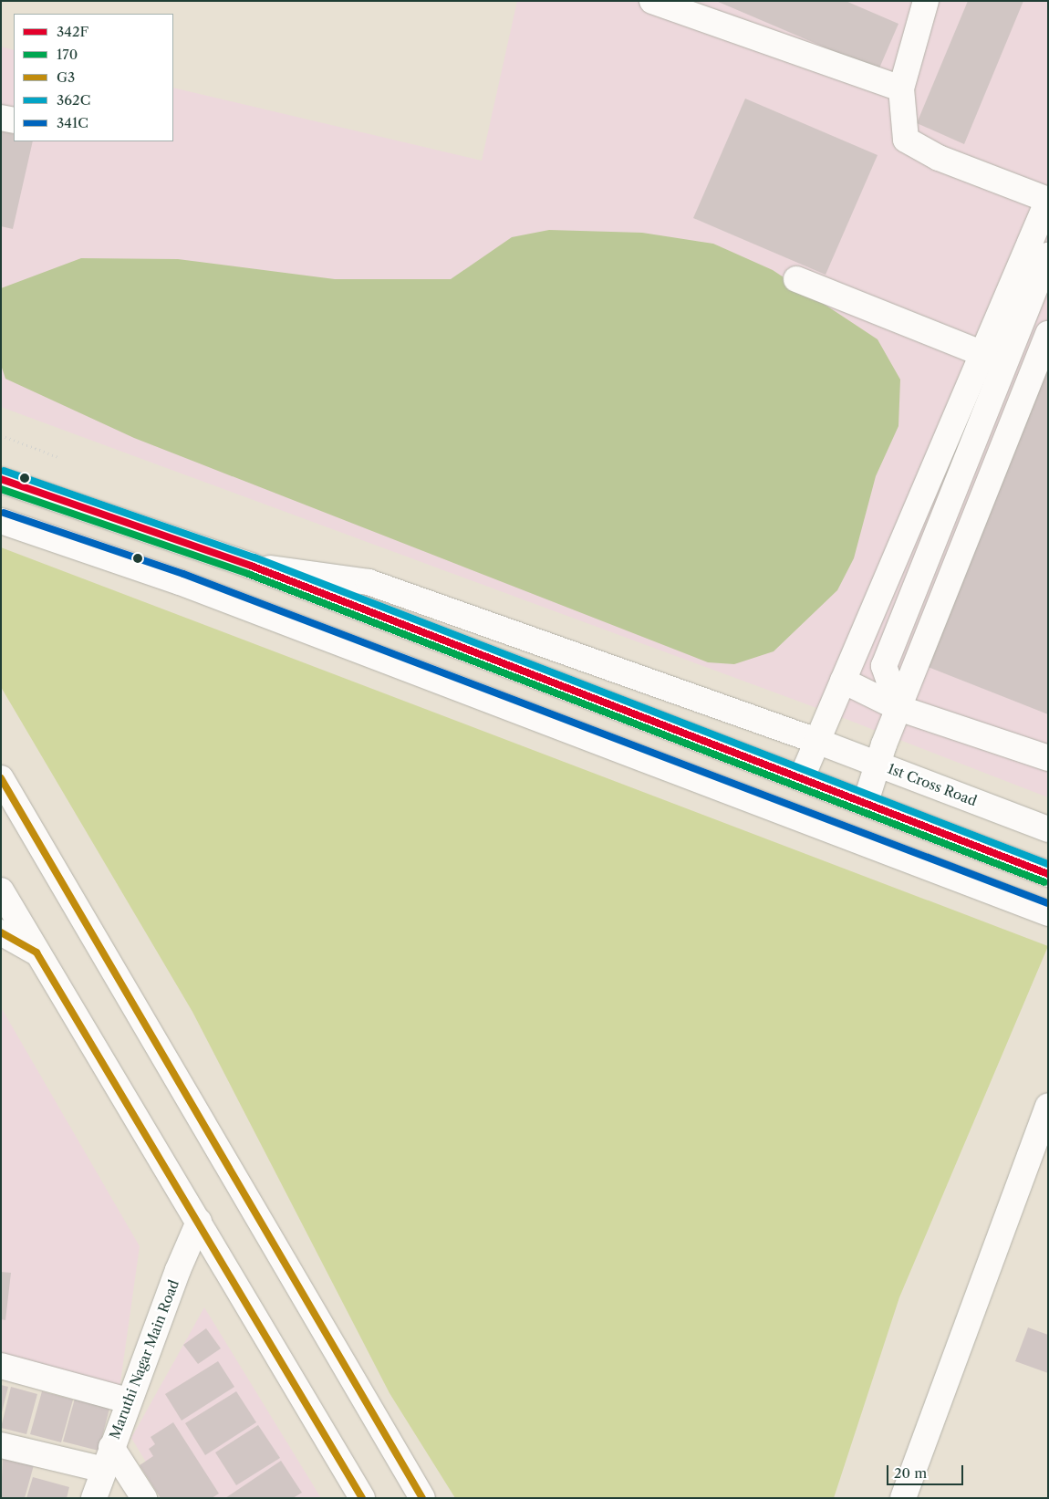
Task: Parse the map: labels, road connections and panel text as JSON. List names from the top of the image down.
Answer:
{
  "streets": {
    "main road": ["1st Cross Road", "Maruthi Nagar Main Road"]
  },
  "lines": [
    "transit line 362C",
    "transit line 342F",
    "transit line 170",
    "transit line 341C",
    "transit line G3"
  ],
  "legend": [
    "342F",
    "170",
    "G3",
    "362C",
    "341C"
  ],
  "scale_bar": "20 m"
}
